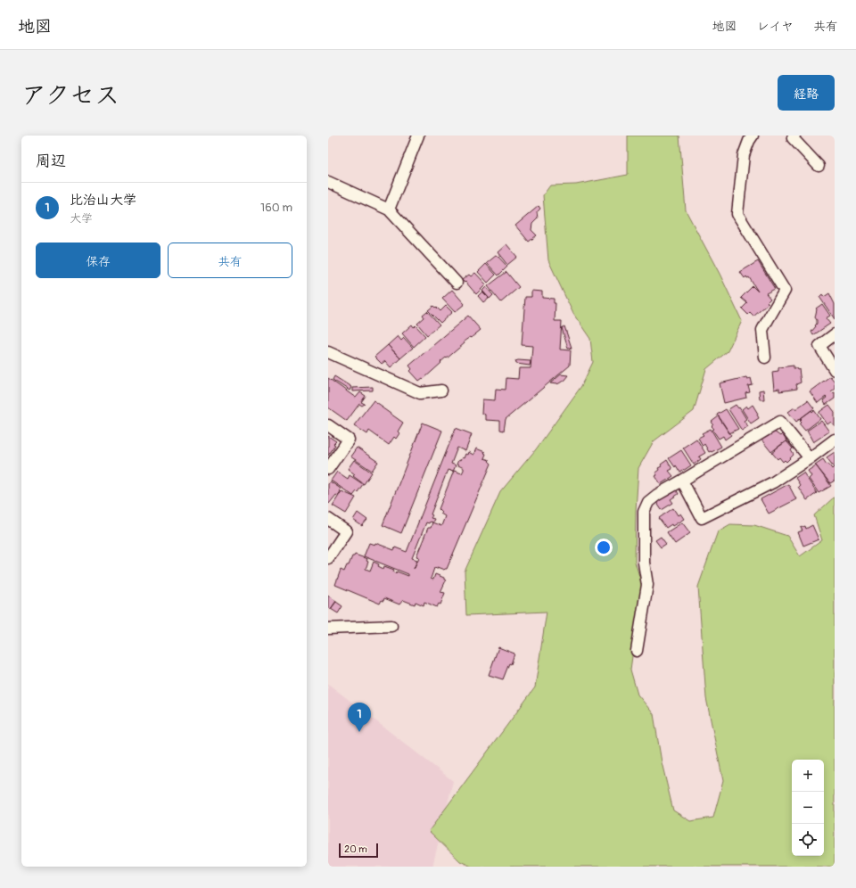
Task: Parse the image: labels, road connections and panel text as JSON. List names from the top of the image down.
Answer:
{
  "scale_bar": "20 m",
  "page": {
    "header": "地図",
    "nav": ["地図", "レイヤ", "共有"],
    "title": "アクセス",
    "buttons": [
      "経路",
      ["保存", "共有"]
    ],
    "heading": "周辺",
    "list": [
      {
        "mark": "1",
        "name": "比治山大学",
        "note": "大学",
        "value": "160 m"
      }
    ],
    "pins": "1",
    "map_buttons": ["+", "−"],
    "scale": "20 m"
  }
}
